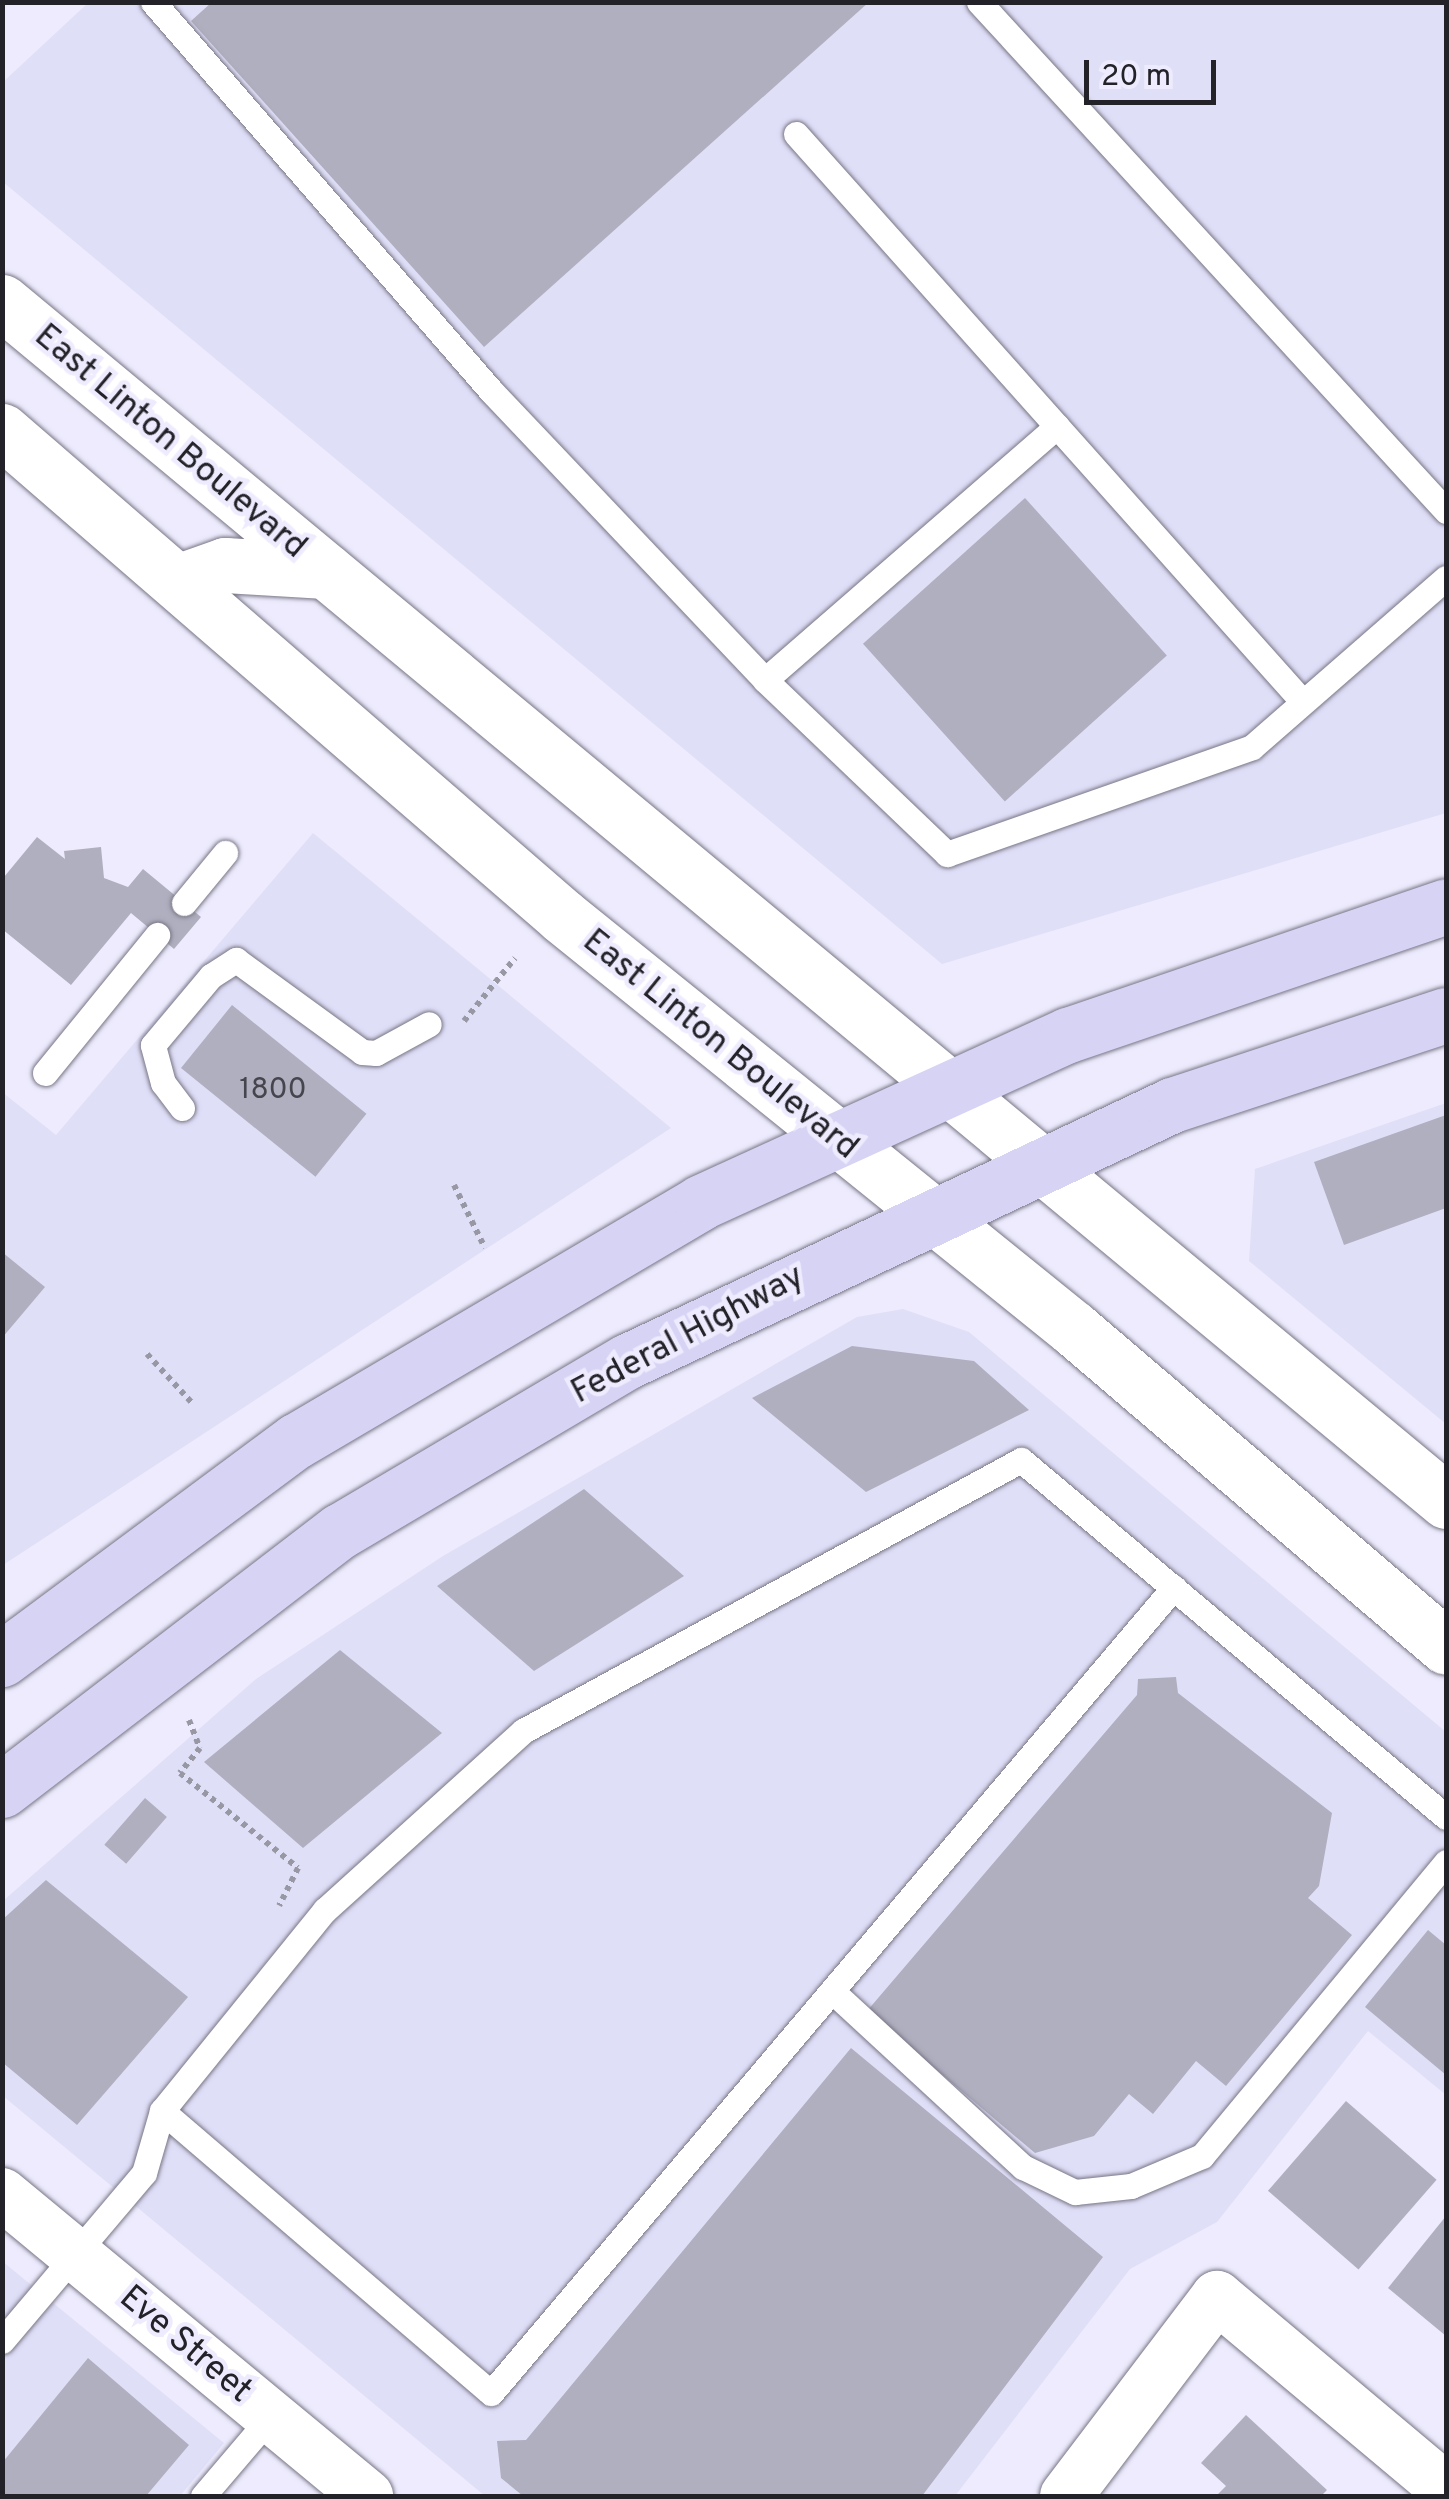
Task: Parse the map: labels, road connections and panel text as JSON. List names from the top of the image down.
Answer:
{
  "streets": {
    "main road": ["East Linton Boulevard", "Federal Highway"],
    "street": ["Eve Street"]
  },
  "crossings": [
    ["East Linton Boulevard", "Federal Highway"]
  ],
  "house_numbers": ["1800"],
  "scale_bar": "20 m"
}
